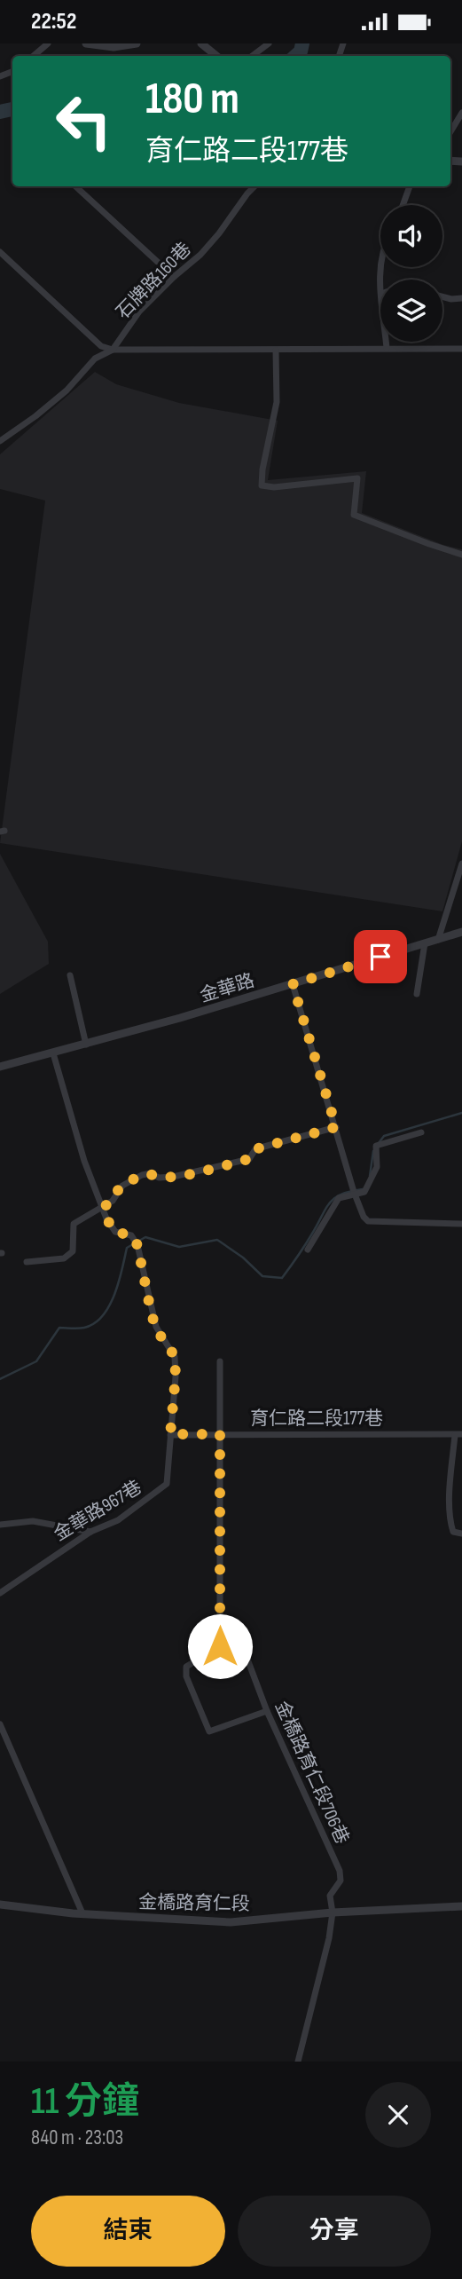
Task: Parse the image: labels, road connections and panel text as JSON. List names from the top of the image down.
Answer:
{
  "streets": {
    "street": [
      "石牌路160巷",
      "金華路",
      "育仁路二段177巷",
      "金華路967巷",
      "金橋路育仁段706巷",
      "金橋路育仁段"
    ]
  },
  "crossings": [
    ["金華路", "金華路967巷"],
    ["育仁路二段177巷", "金華路967巷"],
    ["金橋路育仁段706巷", "金橋路育仁段"]
  ],
  "page": {
    "status": "22:52",
    "turn": ["180 m", "育仁路二段177巷"],
    "heading": ["11 分鐘", "840 m · 23:03"],
    "buttons": ["結束", "分享"]
  }
}
